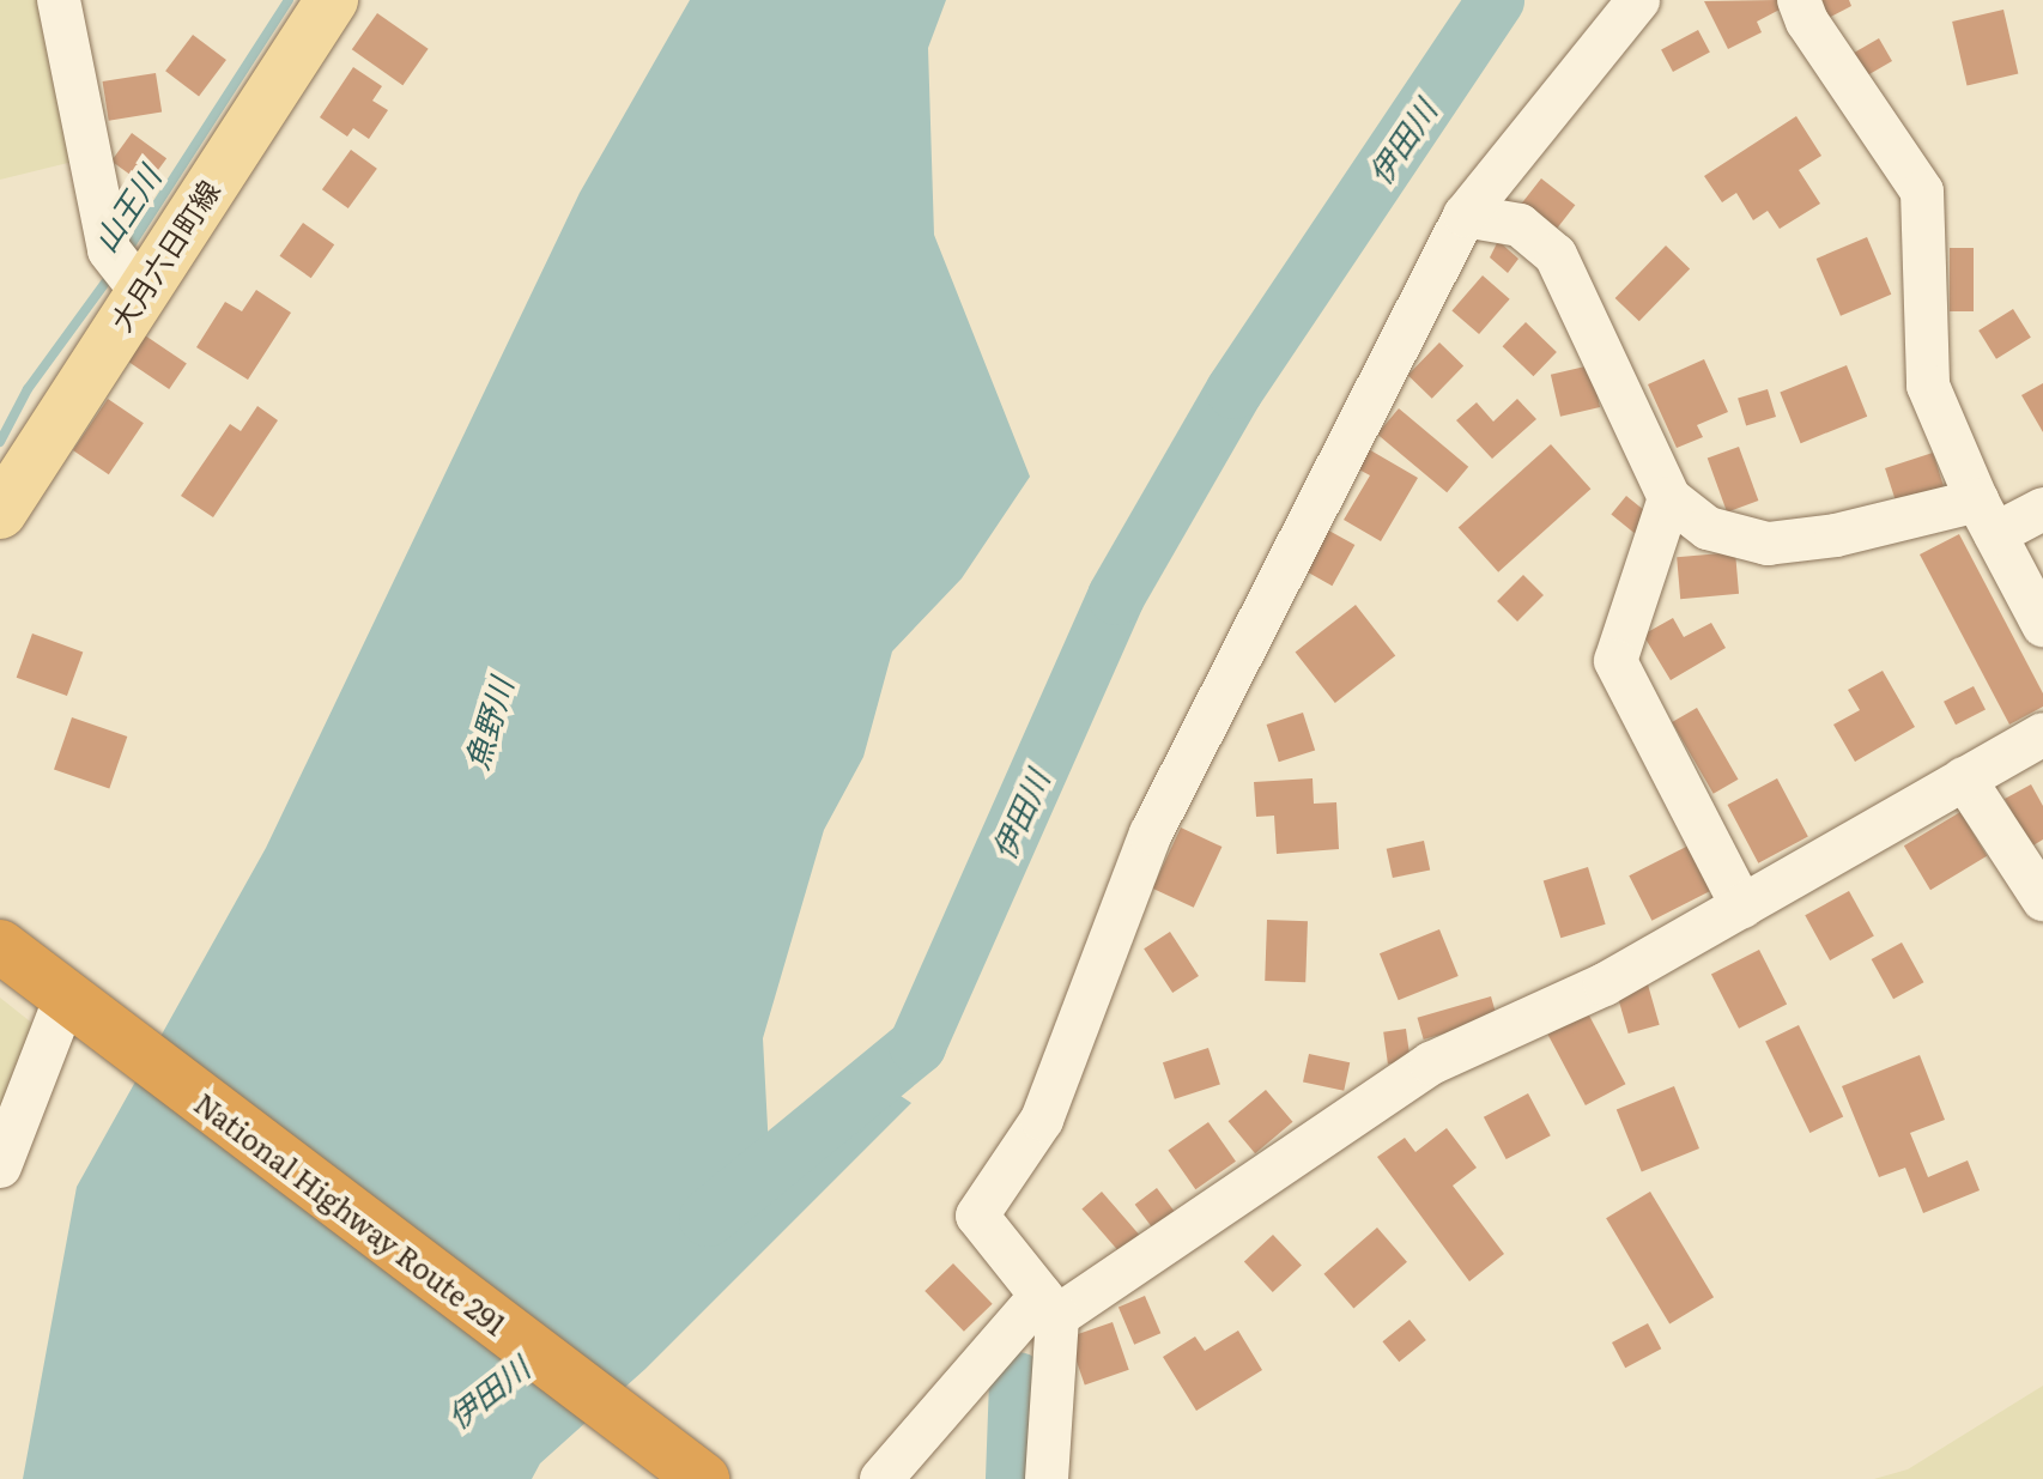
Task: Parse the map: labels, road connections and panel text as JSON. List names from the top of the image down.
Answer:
{
  "streets": {
    "highway": ["National Highway Route 291"],
    "main road": ["大月六日町線"]
  },
  "water": ["伊田川", "山王川", "魚野川"]
}
